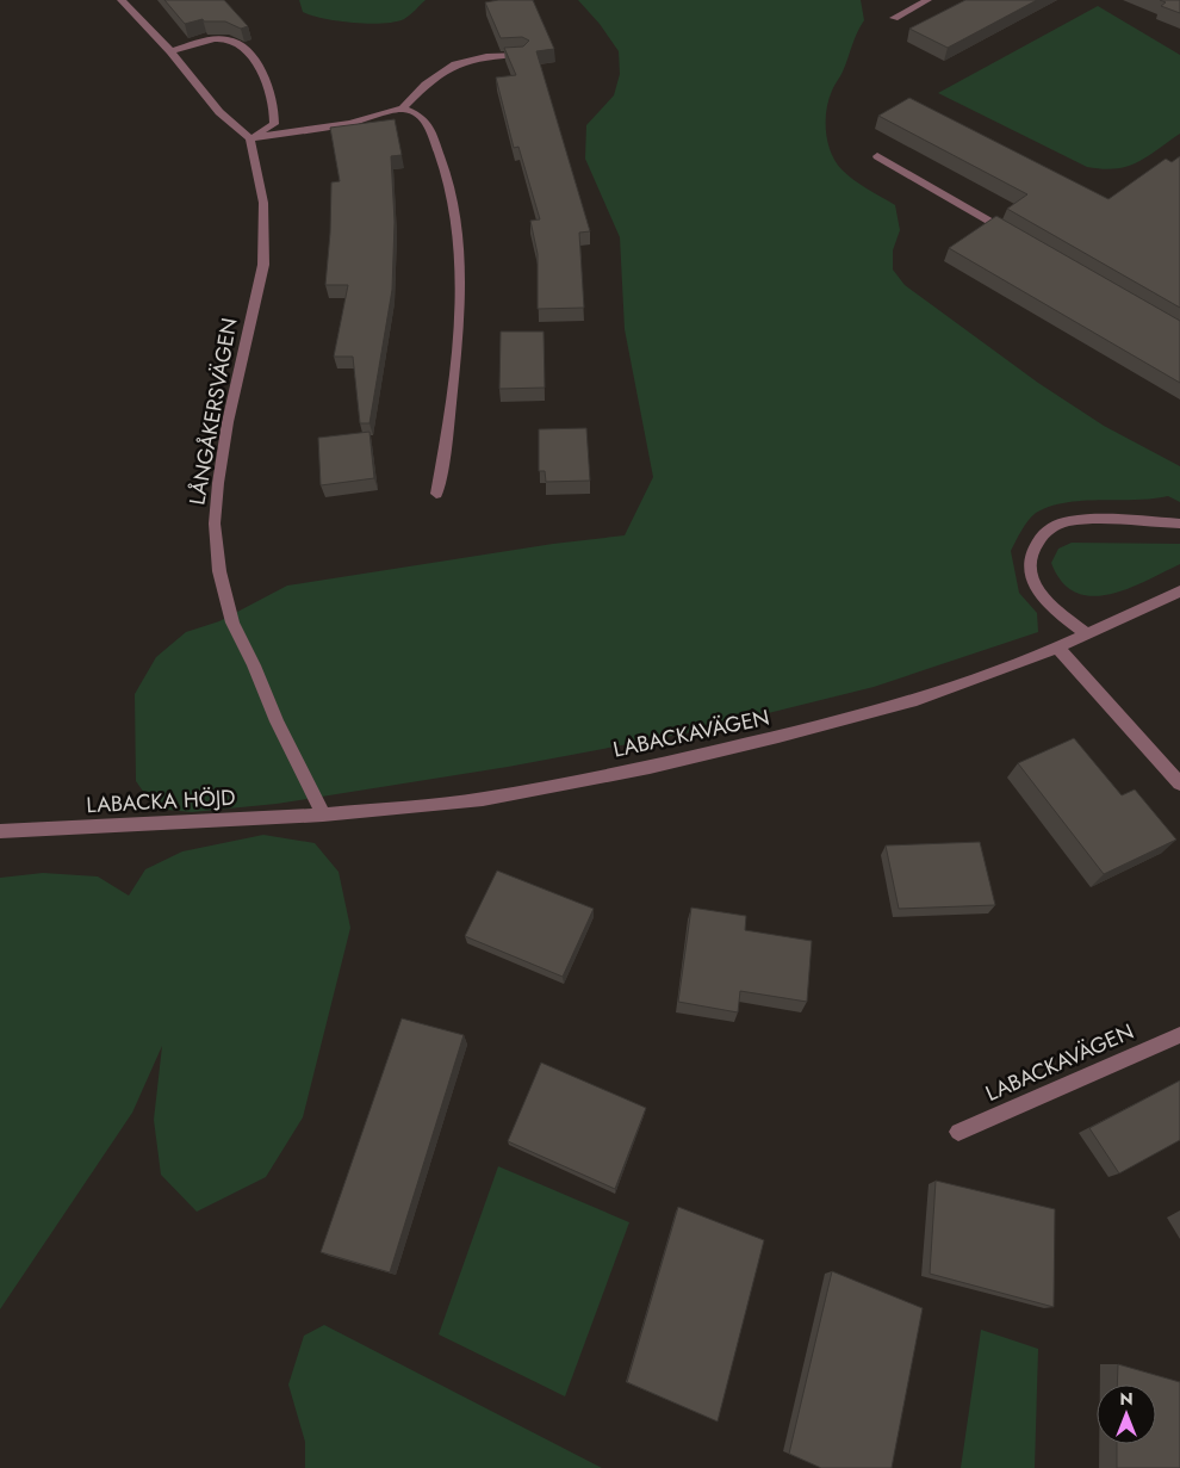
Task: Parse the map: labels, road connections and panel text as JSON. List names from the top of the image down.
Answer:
{
  "streets": {
    "street": ["LÅNGÅKERSVÄGEN", "LABACKAVÄGEN", "LABACKA HÖJD"]
  },
  "crossings": [
    ["LÅNGÅKERSVÄGEN", "LABACKAVÄGEN"],
    ["LÅNGÅKERSVÄGEN", "LABACKA HÖJD"],
    ["LABACKAVÄGEN", "LABACKA HÖJD"]
  ],
  "north": "top"
}
